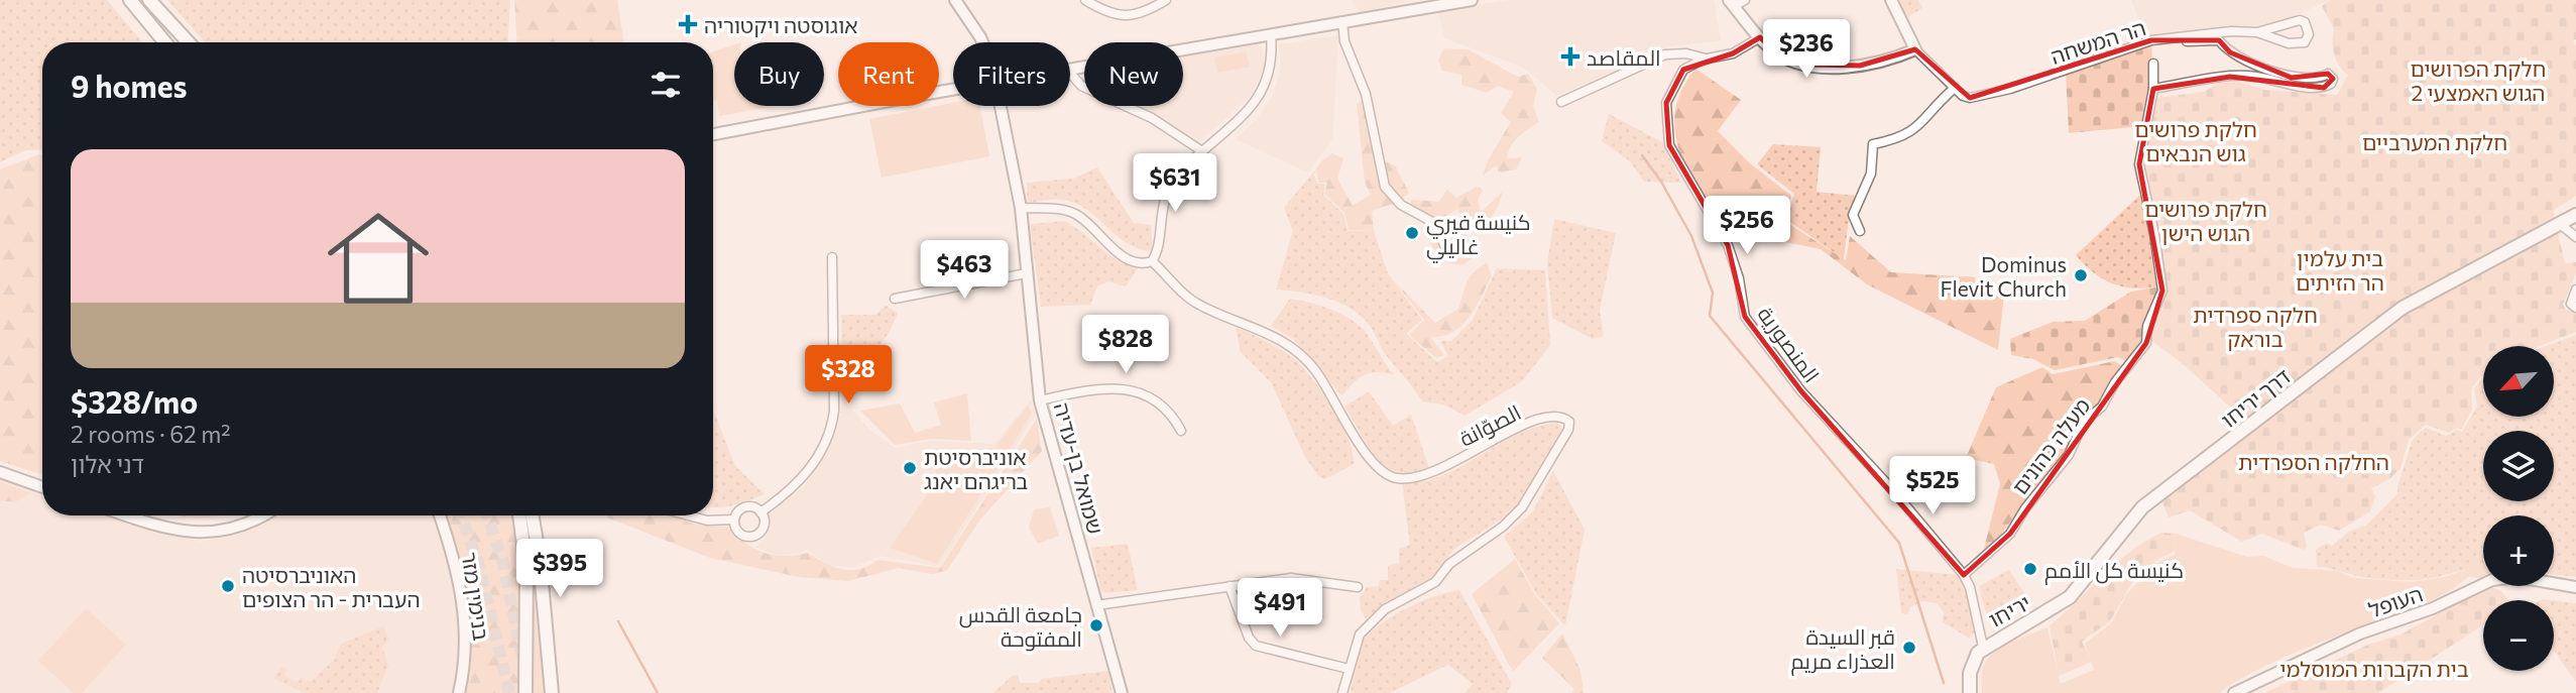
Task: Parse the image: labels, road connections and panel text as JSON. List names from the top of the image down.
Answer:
{
  "streets": {
    "main road": ["דרך יריחו", "יריחו"],
    "street": [
      "הר המשחה",
      "المنصورية",
      "الصوّانة",
      "מעלה כהונים",
      "שמואל בן-עדיה",
      "בנימין מזר",
      "העופל"
    ]
  },
  "crossings": [
    ["المنصورية", "מעלה כהונים"],
    ["דרך יריחו", "יריחו"]
  ],
  "parks": [
    "חלקת הפרושים הגוש האמצעי 2",
    "חלקת פרושים גוש הנבאים",
    "חלקת המערביים",
    "חלקת פרושים הגוש הישן",
    "בית עלמין הר הזיתים",
    "חלקה ספרדית בוראק",
    "החלקה הספרדית",
    "בית הקברות המוסלמי"
  ],
  "places": {
    "health": ["אוגוסטה ויקטוריה", "المقاصد"],
    "other": [
      "كنيسة فيري غاليلي",
      "Dominus Flevit Church",
      "אוניברסיטת בריגהם יאנג",
      "كنيسة كل الأمم",
      "האוניברסיטה העברית - הר הצופים",
      "جامعة القدس المفتوحة",
      "قبر السيدة العذراء مريم"
    ]
  },
  "north": "bottom left",
  "page": {
    "price": [
      "$236",
      "$631",
      "$256",
      "$463",
      "$828",
      "$328",
      "$525",
      "$395",
      "$491"
    ],
    "chip": [
      "Buy",
      "Rent",
      "Filters",
      "New"
    ],
    "heading": "9 homes",
    "list": [
      {
        "name": "$328/mo",
        "note": "2 rooms · 62 m² · דני אלון"
      }
    ],
    "map_buttons": ["+", "−"]
  }
}
